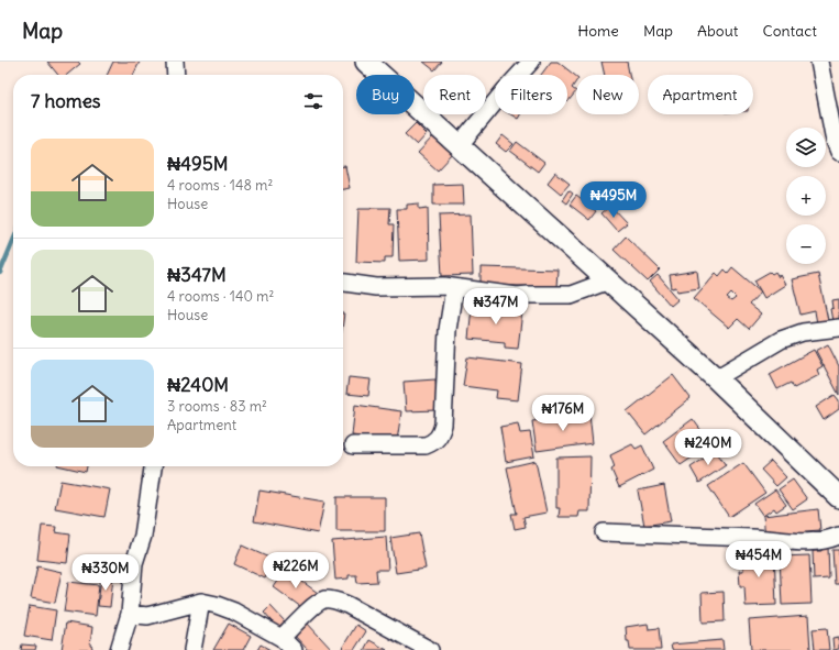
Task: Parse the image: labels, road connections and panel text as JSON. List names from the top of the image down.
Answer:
{
  "page": {
    "header": "Map",
    "nav": [
      "Home",
      "Map",
      "About",
      "Contact"
    ],
    "chip": [
      "Buy",
      "Rent",
      "Filters",
      "New",
      "Apartment"
    ],
    "heading": "7 homes",
    "map_buttons": ["+", "−"],
    "list": [
      {
        "name": "₦495M",
        "note": "4 rooms · 148 m² · House"
      },
      {
        "name": "₦347M",
        "note": "4 rooms · 140 m² · House"
      },
      {
        "name": "₦240M",
        "note": "3 rooms · 83 m² · Apartment"
      }
    ],
    "price": [
      "₦495M",
      "₦347M",
      "₦176M",
      "₦240M",
      "₦454M",
      "₦226M",
      "₦330M"
    ]
  }
}
